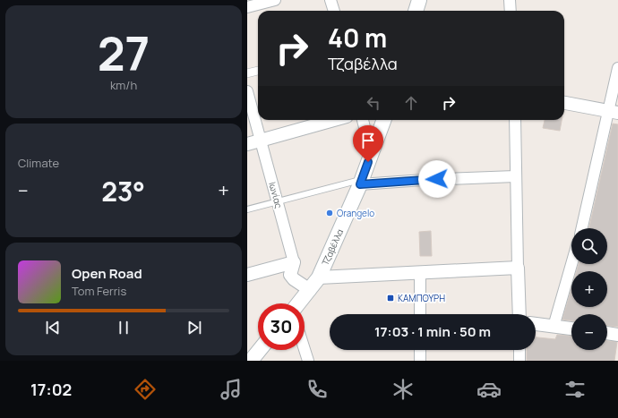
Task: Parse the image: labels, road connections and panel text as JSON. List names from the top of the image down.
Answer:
{
  "streets": {
    "main road": ["Τζαβέλλα"],
    "street": ["Ιωνίας"]
  },
  "crossings": [
    ["Ιωνίας", "Τζαβέλλα"]
  ],
  "places": {
    "other": ["Orangelo"],
    "transit": ["ΚΑΜΠΟΥΡΗ"]
  },
  "page": {
    "tile": [
      ["27", "km/h"],
      "Climate"
    ],
    "turn": ["40 m", "Τζαβέλλα"],
    "heat": ["−", "23°", "+"],
    "map_buttons": ["+", "−"],
    "song": ["Open Road", "Tom Ferris"],
    "limit": "30",
    "trip": "17:03 · 1 min · 50 m",
    "tabs": "17:02"
  }
}
